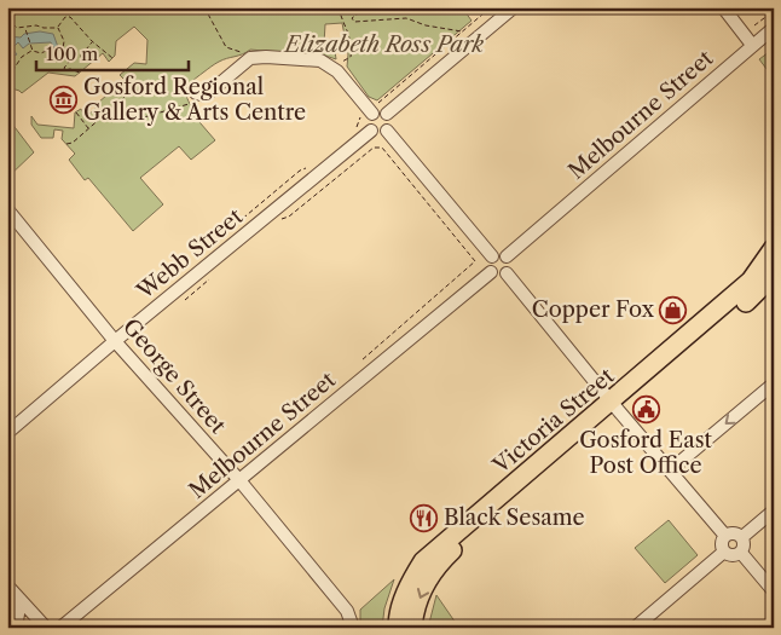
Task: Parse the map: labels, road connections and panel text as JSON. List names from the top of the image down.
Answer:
{
  "streets": {
    "highway": ["Victoria Street"],
    "street": ["Melbourne Street", "Webb Street", "George Street"]
  },
  "crossings": [
    ["Melbourne Street", "George Street"],
    ["Webb Street", "George Street"]
  ],
  "parks": ["Elizabeth Ross Park"],
  "places": {
    "museum": ["Gosford Regional Gallery & Arts Centre"],
    "shop": ["Copper Fox"],
    "public building": ["Gosford East Post Office"],
    "restaurant": ["Black Sesame"]
  },
  "scale_bar": "100 m"
}
